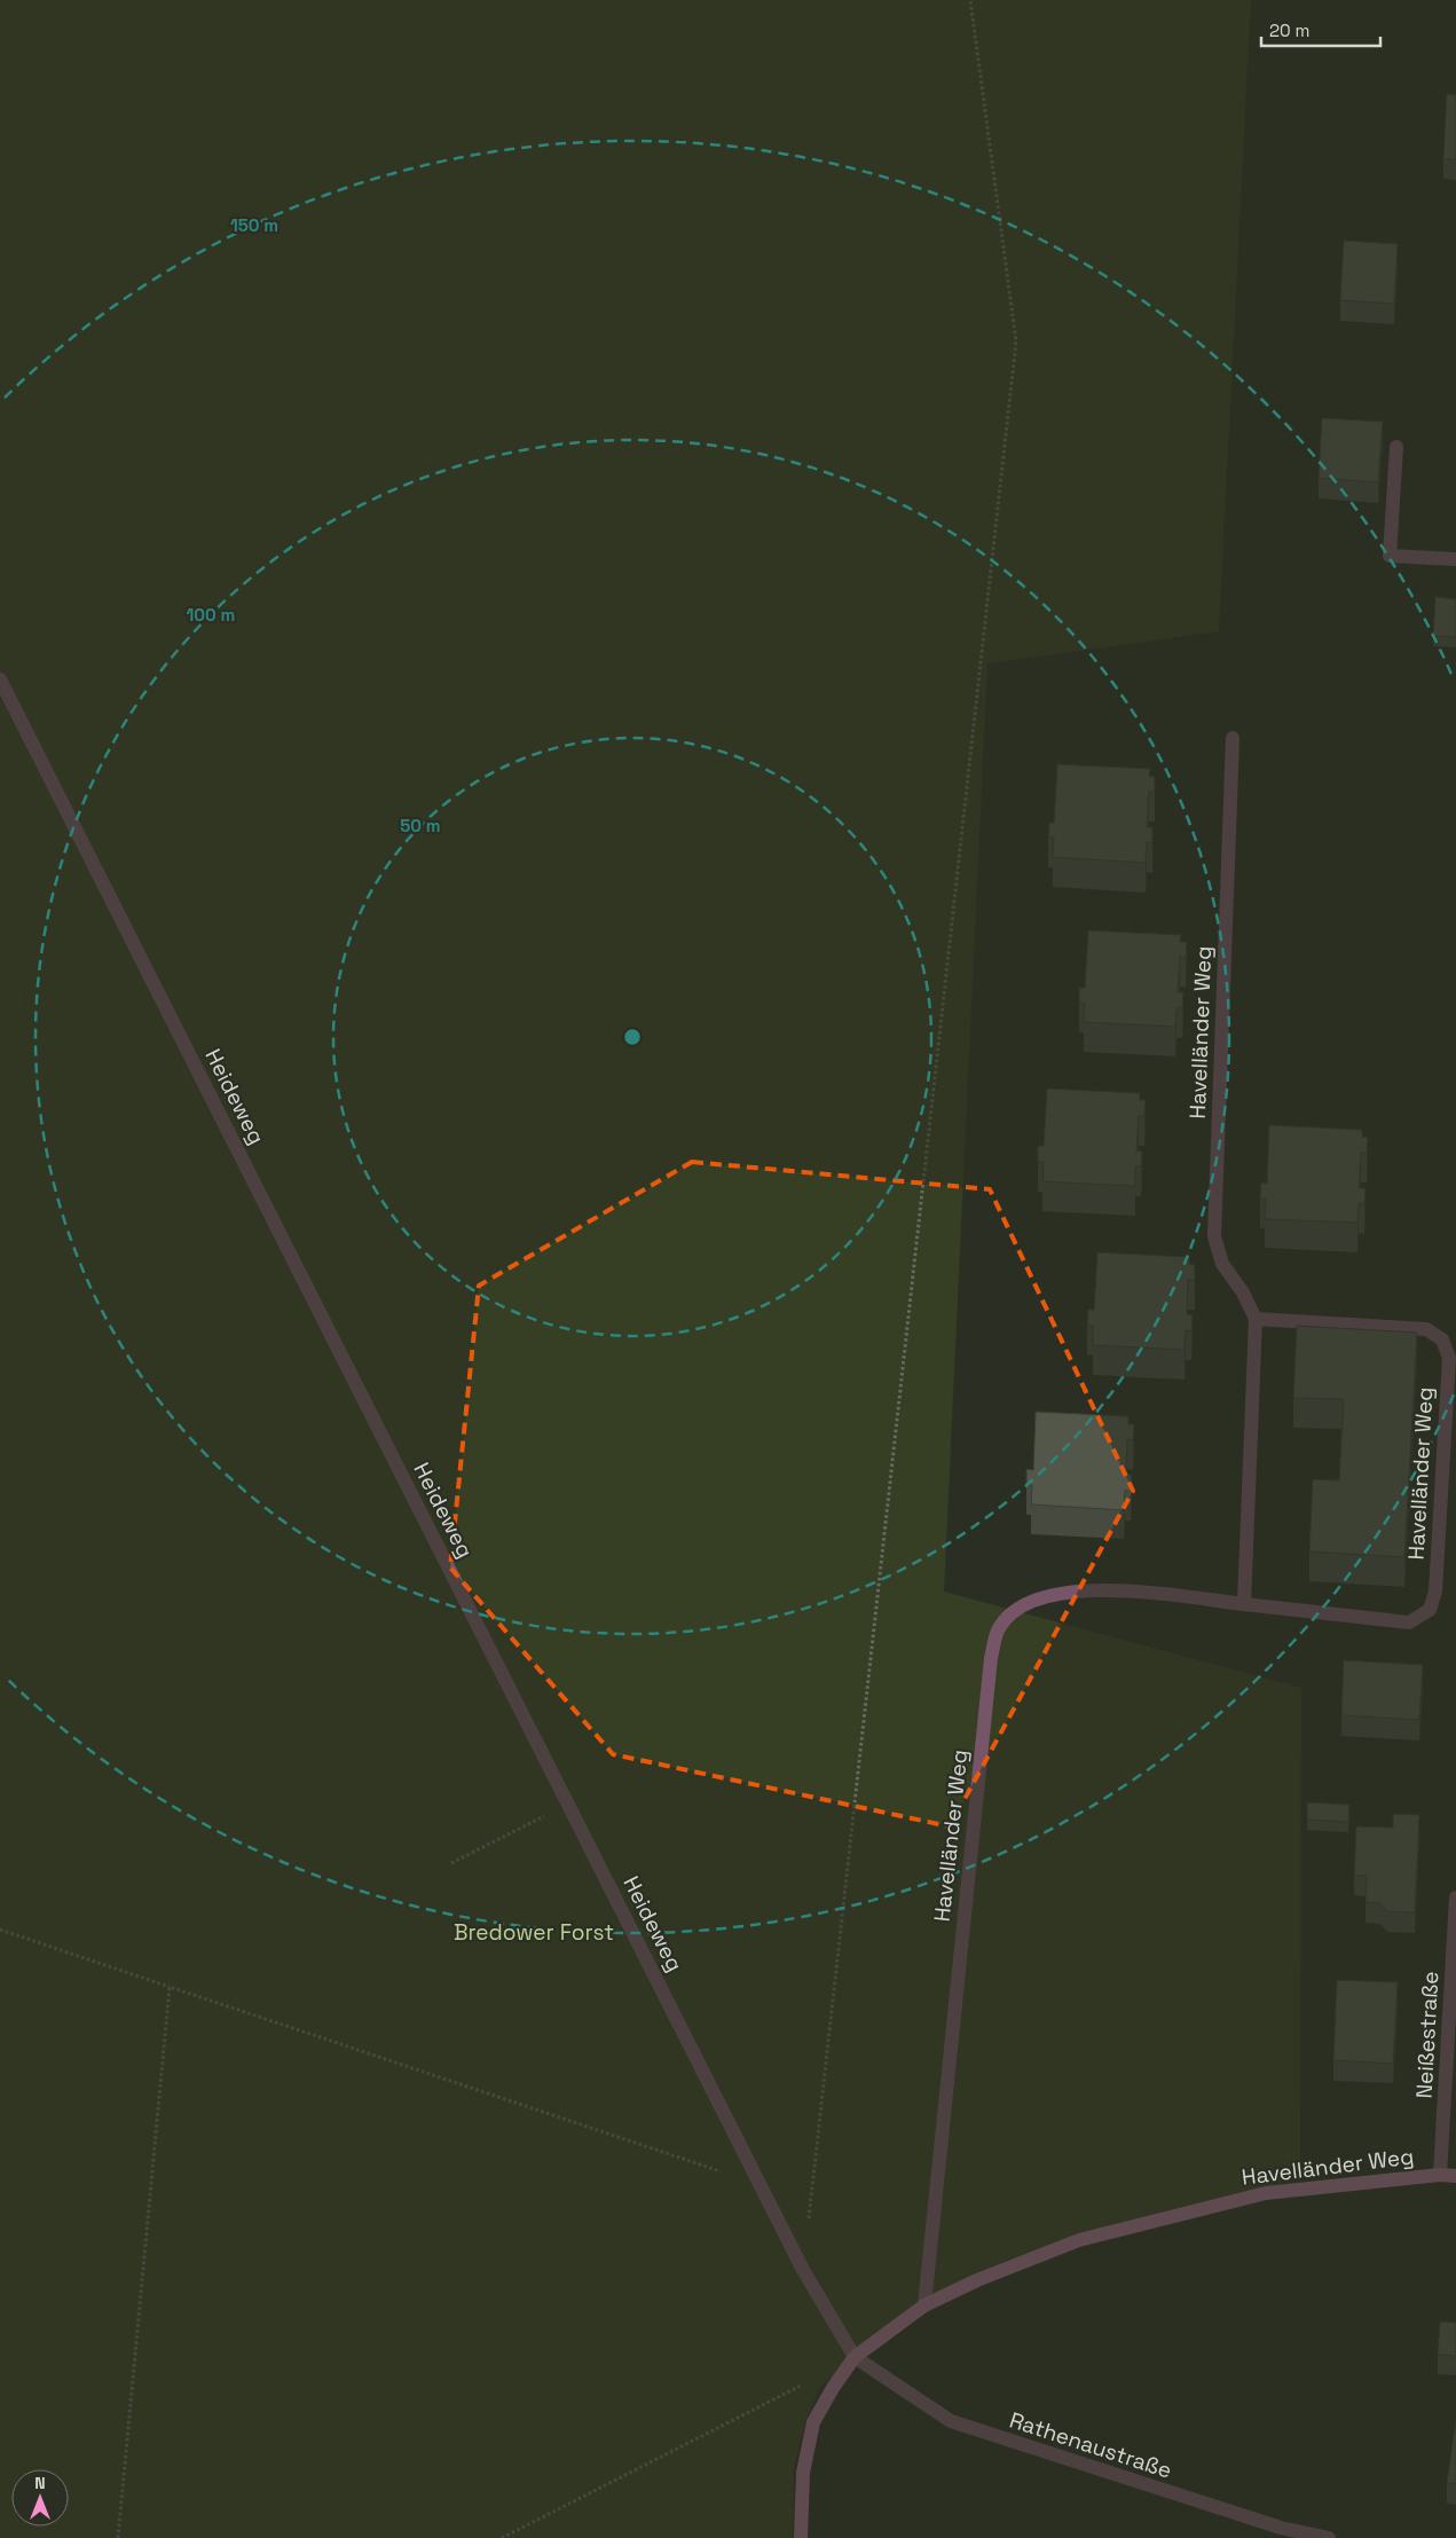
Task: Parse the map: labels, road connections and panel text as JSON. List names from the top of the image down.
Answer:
{
  "streets": {
    "street": [
      "Havelländer Weg",
      "Heideweg",
      "Neißestraße",
      "Rathenaustraße"
    ]
  },
  "crossings": [
    ["Havelländer Weg", "Heideweg"],
    ["Havelländer Weg", "Neißestraße"],
    ["Havelländer Weg", "Rathenaustraße"],
    ["Heideweg", "Rathenaustraße"]
  ],
  "parks": ["Bredower Forst"],
  "scale_bar": "20 m",
  "north": "top",
  "rings": ["150 m", "100 m", "50 m"]
}
